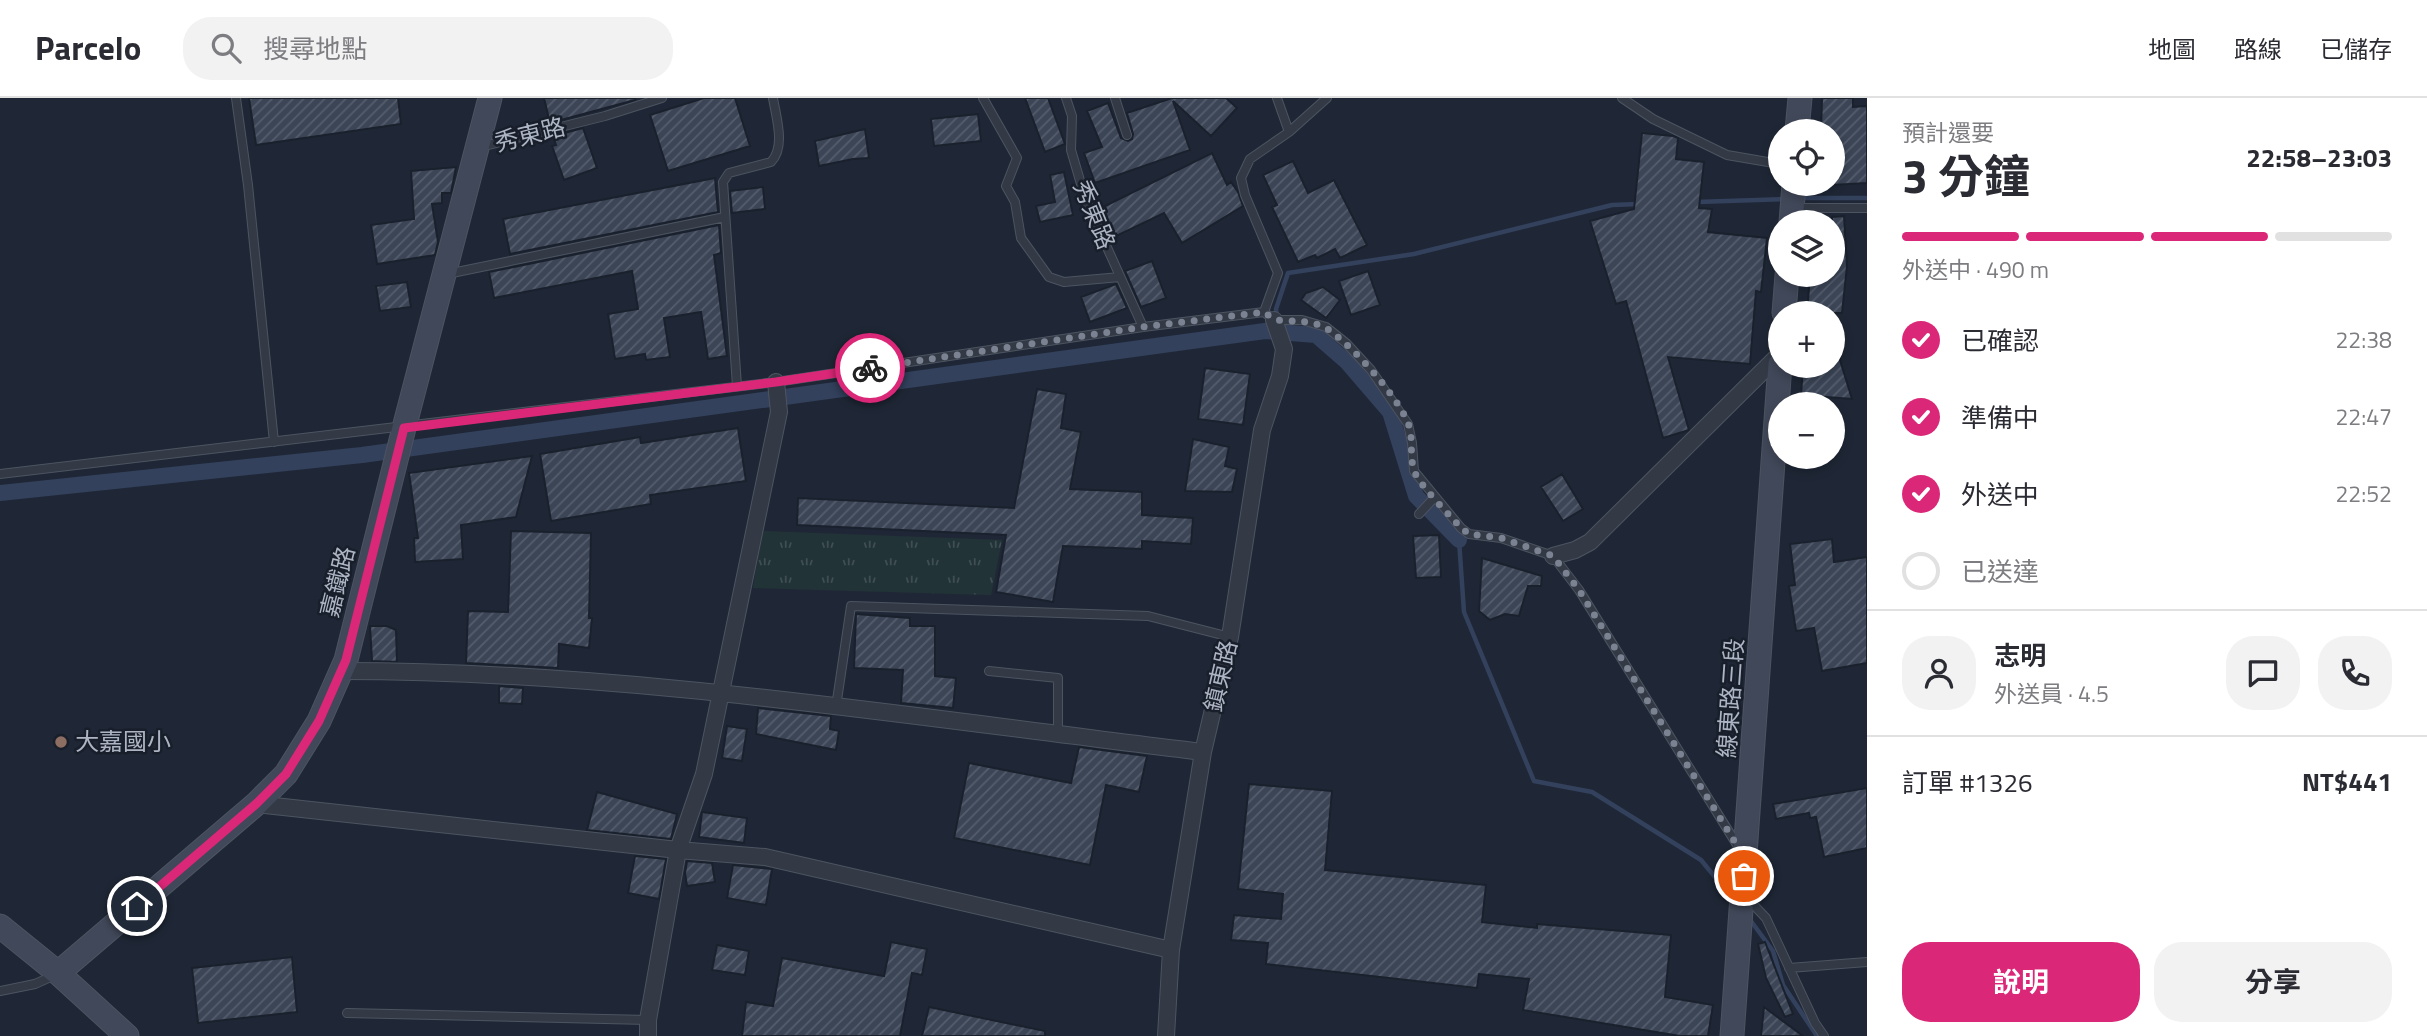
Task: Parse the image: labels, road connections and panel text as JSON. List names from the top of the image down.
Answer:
{
  "streets": {
    "street": ["嘉鐵路", "鎮東路", "線東路三段"],
    "lane": ["秀東路"]
  },
  "crossings": [
    ["秀東路", "嘉鐵路"]
  ],
  "places": ["大嘉國小"],
  "page": {
    "header": "Parcelo",
    "search": "搜尋地點",
    "nav": ["地圖", "路線", "已儲存"],
    "heading": ["3 分鐘", "預計還要", "22:58–23:03"],
    "panel": [
      "志明",
      "外送員 · 4.5",
      "訂單 #1326",
      "NT$441"
    ],
    "map_buttons": ["+", "−"],
    "bar": "外送中 · 490 m",
    "list": [
      ["已確認", "22:38"],
      ["準備中", "22:47"],
      ["外送中", "22:52"],
      "已送達"
    ],
    "buttons": ["說明", "分享"]
  }
}
